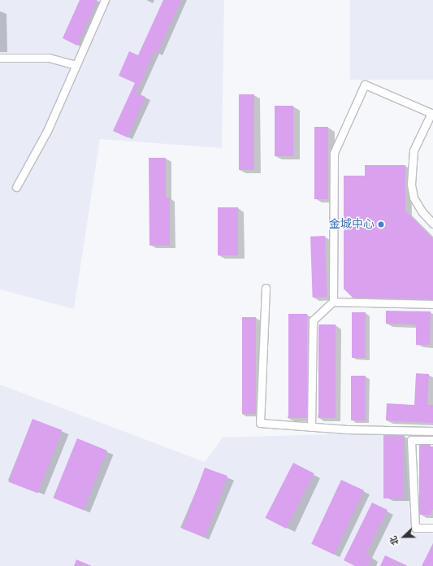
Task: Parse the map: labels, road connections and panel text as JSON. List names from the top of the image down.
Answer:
{
  "places": ["金城中心"],
  "north": "left"
}
